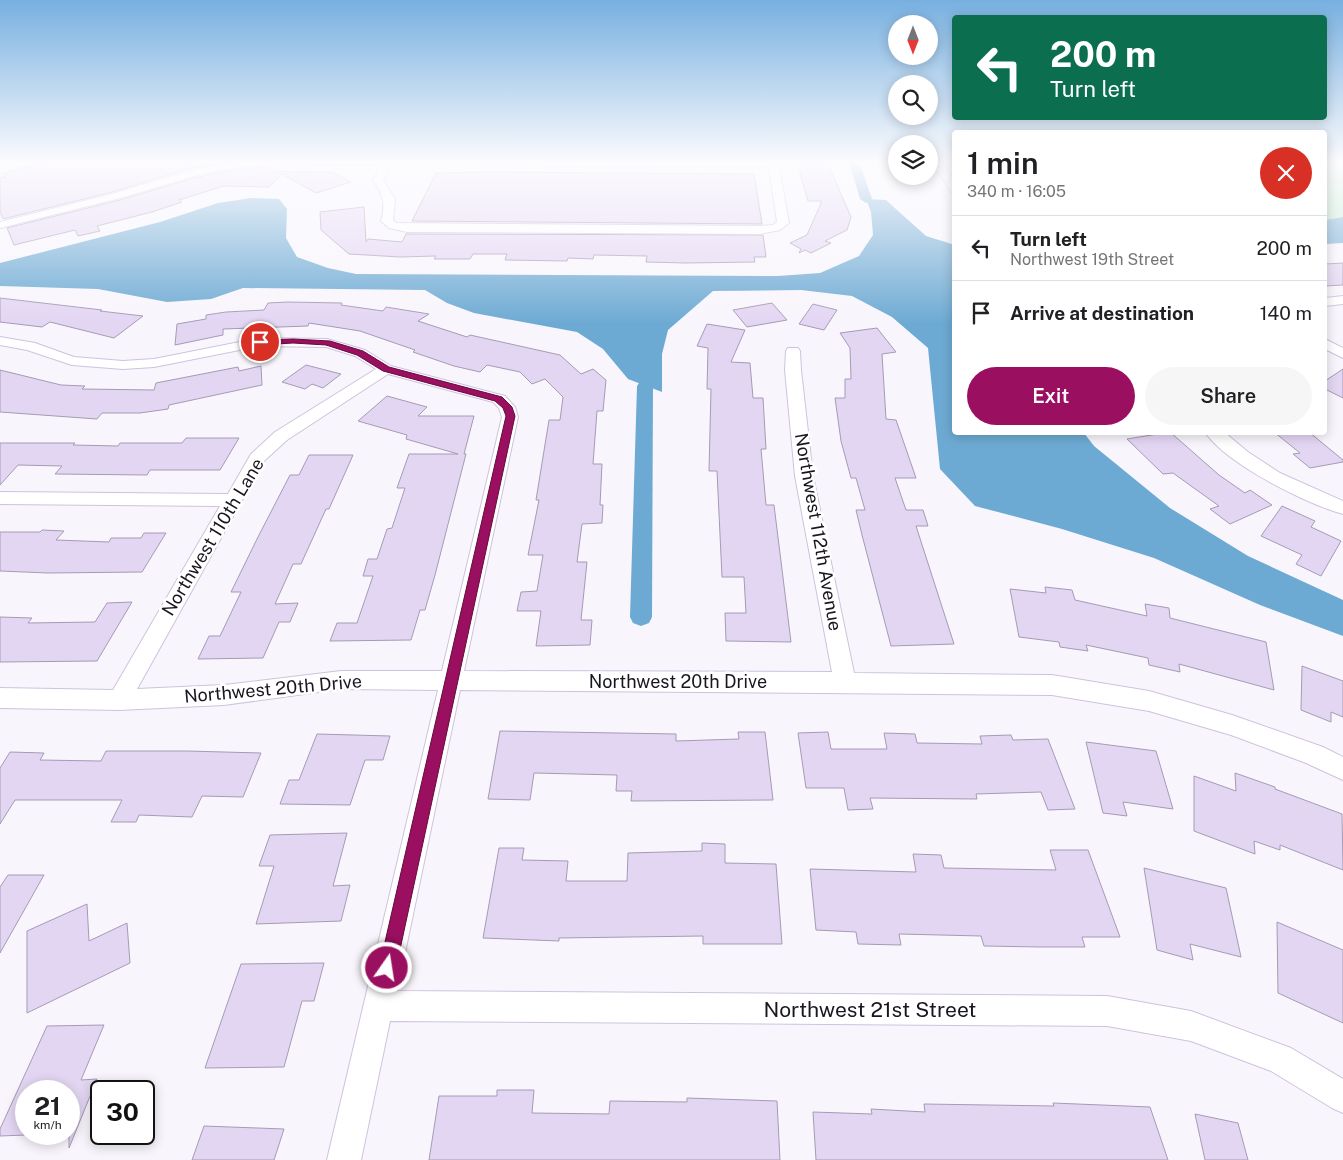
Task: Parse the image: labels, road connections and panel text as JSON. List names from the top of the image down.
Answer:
{
  "streets": {
    "street": [
      "Northwest 112th Avenue",
      "Northwest 110th Lane",
      "Northwest 20th Drive",
      "Northwest 21st Street"
    ]
  },
  "crossings": [
    ["Northwest 112th Avenue", "Northwest 20th Drive"],
    ["Northwest 110th Lane", "Northwest 20th Drive"]
  ],
  "north": "bottom",
  "page": {
    "turn": ["200 m", "Turn left"],
    "heading": ["1 min", "340 m · 16:05"],
    "list": [
      {
        "name": "Turn left",
        "note": "Northwest 19th Street",
        "value": "200 m"
      },
      {
        "name": "Arrive at destination",
        "value": "140 m"
      }
    ],
    "buttons": ["Exit", "Share"],
    "speed": "21 km/h",
    "limit": "30"
  }
}
